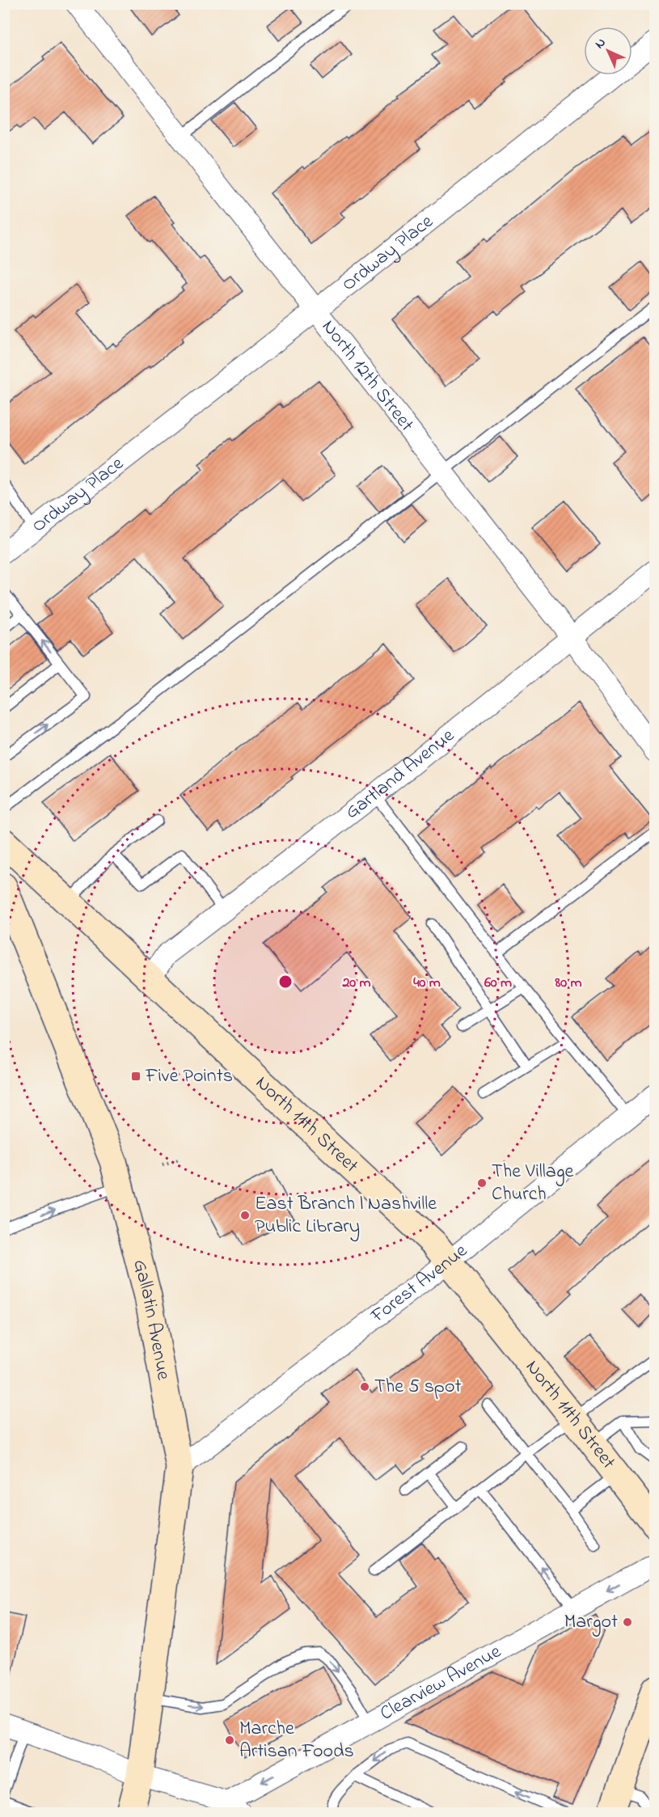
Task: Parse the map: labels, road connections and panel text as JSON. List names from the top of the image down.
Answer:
{
  "streets": {
    "street": [
      "Ordway Place",
      "North 12th Street",
      "Gartland Avenue",
      "North 11th Street",
      "Forest Avenue",
      "Gallatin Avenue",
      "Clearview Avenue"
    ]
  },
  "crossings": [
    ["Ordway Place", "North 12th Street"],
    ["North 12th Street", "Gartland Avenue"],
    ["Gartland Avenue", "North 11th Street"],
    ["North 11th Street", "Forest Avenue"],
    ["Forest Avenue", "Gallatin Avenue"]
  ],
  "one_way": ["Clearview Avenue"],
  "places": {
    "transit": ["Five Points"],
    "other": [
      "The Village Church",
      "East Branch | Nashville Public Library",
      "The 5 spot",
      "Margot",
      "Marche Artisan Foods"
    ]
  },
  "north": "top left",
  "rings": [
    "20 m",
    "40 m",
    "60 m",
    "80 m"
  ]
}
